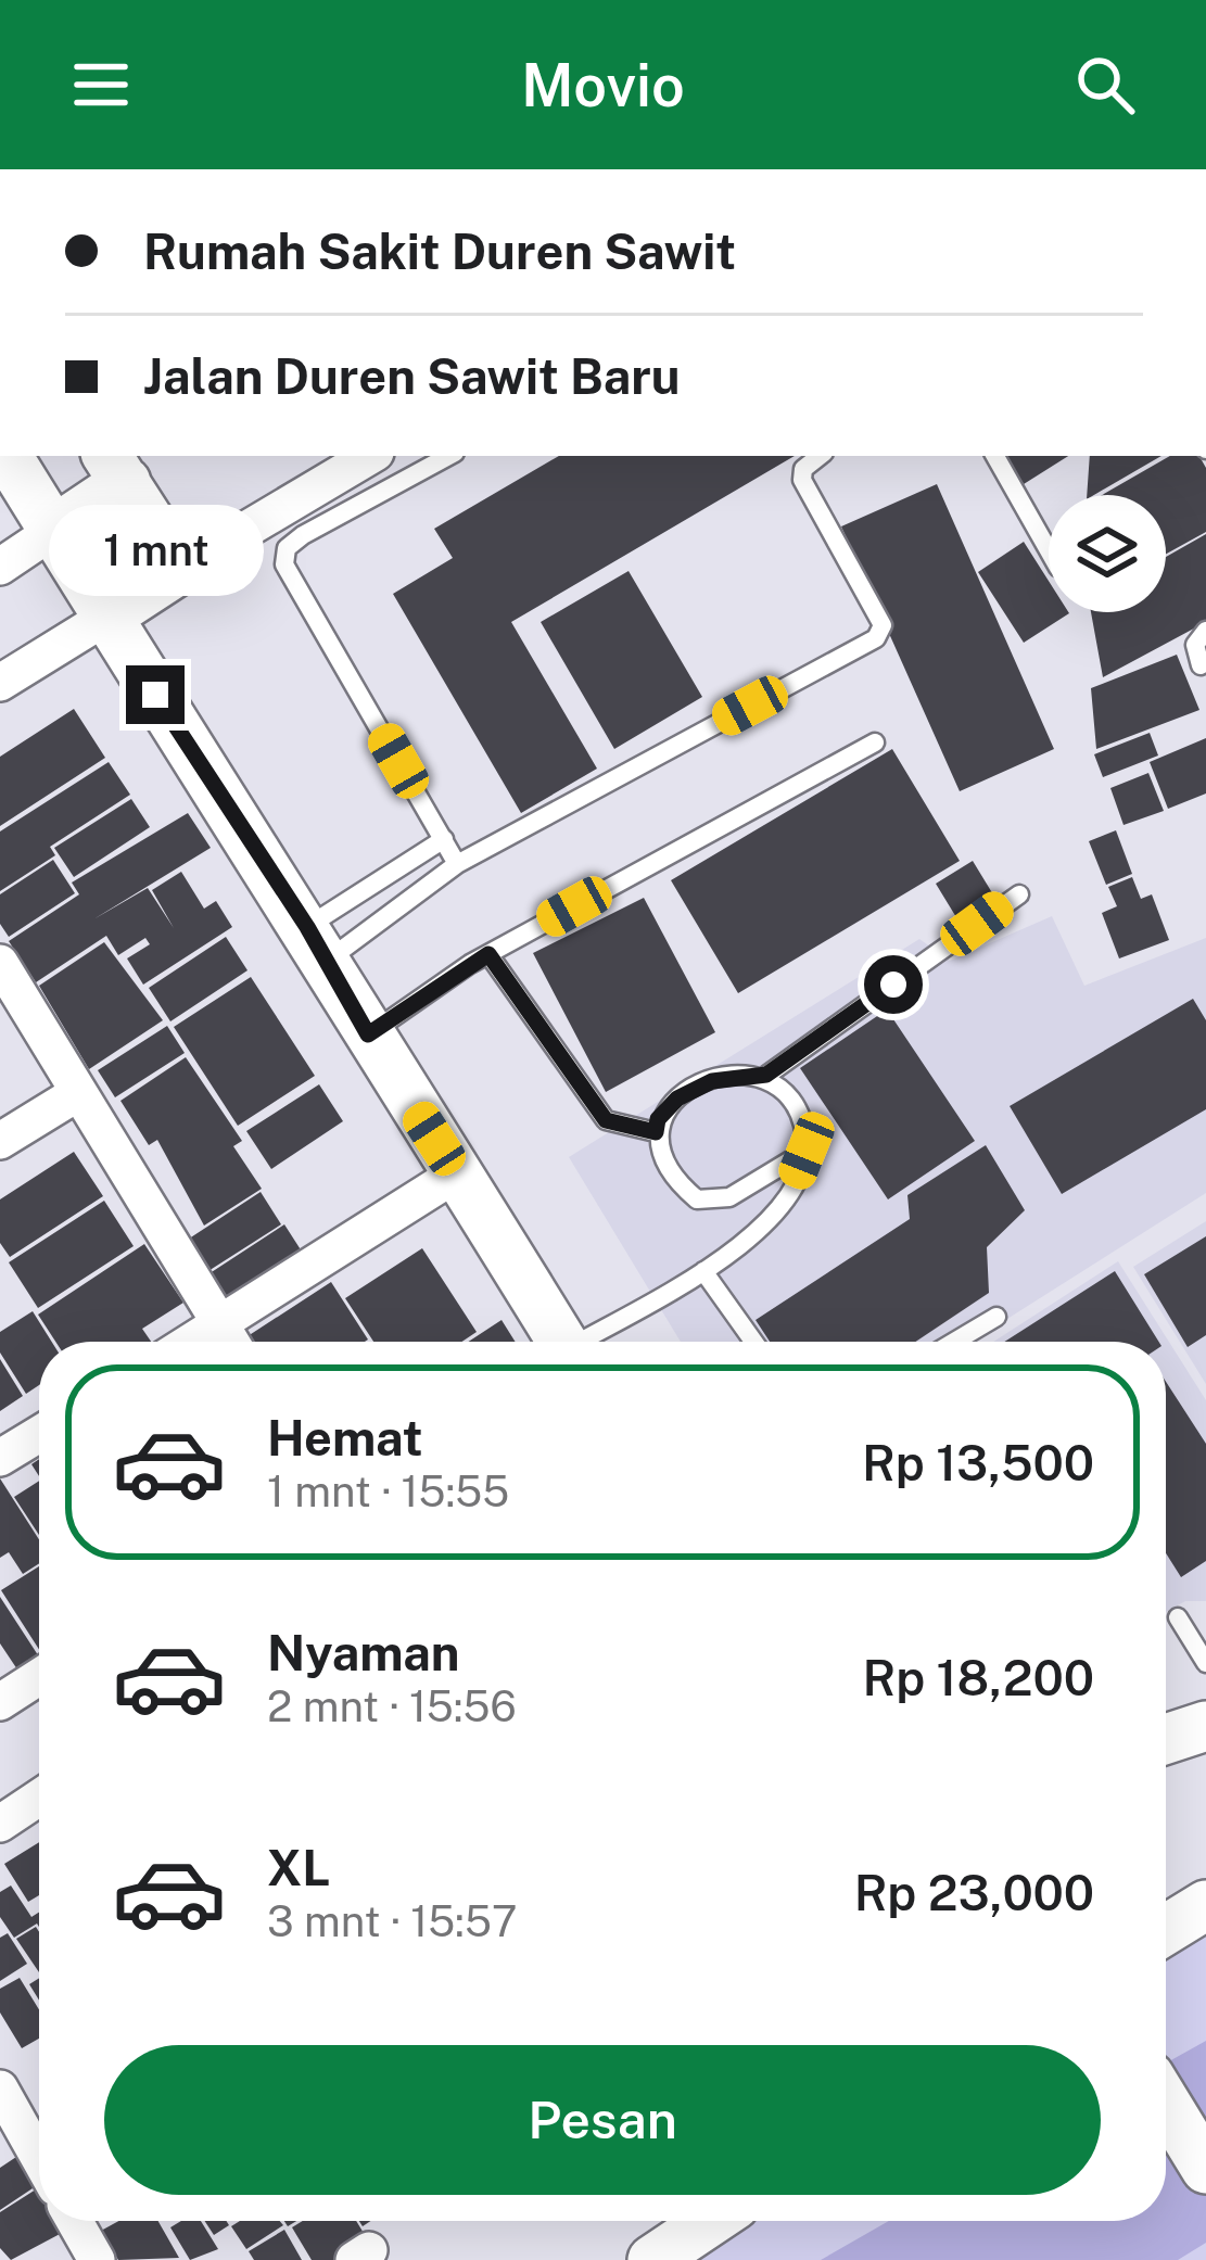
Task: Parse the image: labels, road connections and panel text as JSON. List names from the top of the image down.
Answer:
{
  "page": {
    "header": "Movio",
    "banner": ["Rumah Sakit Duren Sawit", "Jalan Duren Sawit Baru"],
    "bubble": "1 mnt",
    "list": [
      {
        "name": "Hemat",
        "note": "1 mnt · 15:55",
        "value": "Rp 13,500"
      },
      {
        "name": "Nyaman",
        "note": "2 mnt · 15:56",
        "value": "Rp 18,200"
      },
      {
        "name": "XL",
        "note": "3 mnt · 15:57",
        "value": "Rp 23,000"
      }
    ],
    "buttons": "Pesan"
  }
}
